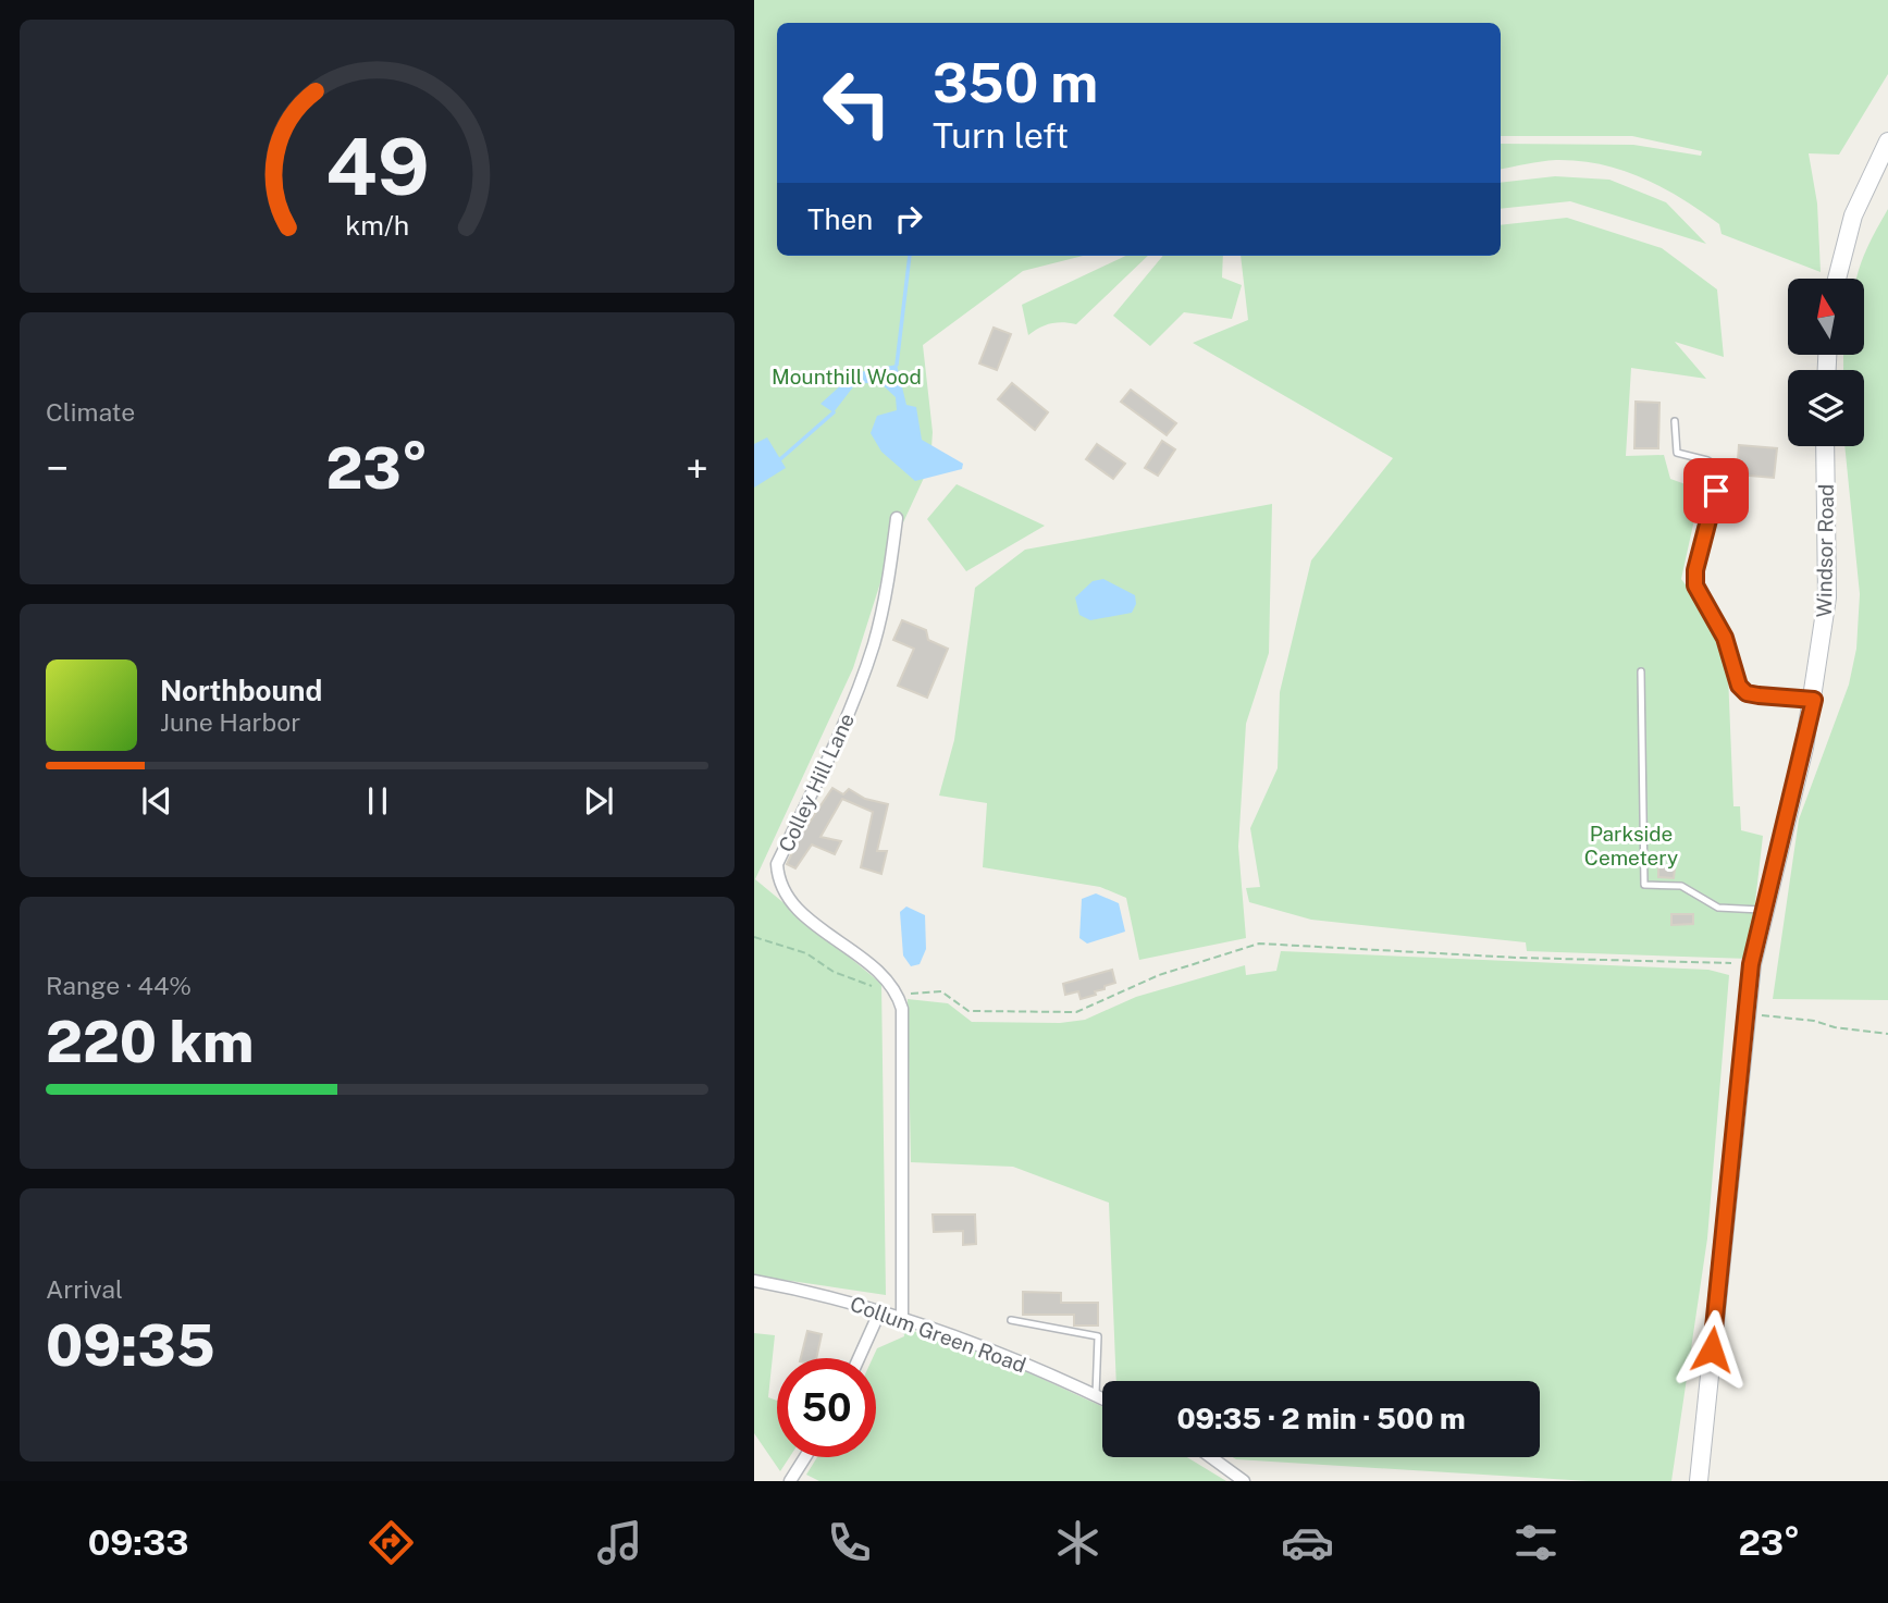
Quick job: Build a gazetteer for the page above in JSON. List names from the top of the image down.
{
  "streets": {
    "main road": ["Windsor Road"],
    "street": ["Colley Hill Lane", "Collum Green Road"]
  },
  "parks": ["Mounthill Wood", "Parkside Cemetery"],
  "north": "top",
  "page": {
    "turn": ["350 m", "Turn left"],
    "then": "Then",
    "tile": [
      "Climate",
      ["Range · 44%", "220 km"],
      ["Arrival", "09:35"]
    ],
    "heat": ["−", "23°", "+"],
    "song": ["Northbound", "June Harbor"],
    "limit": "50",
    "trip": "09:35 · 2 min · 500 m",
    "tabs": ["09:33", "23°"],
    "gauge": ["49", "km/h"]
  }
}
